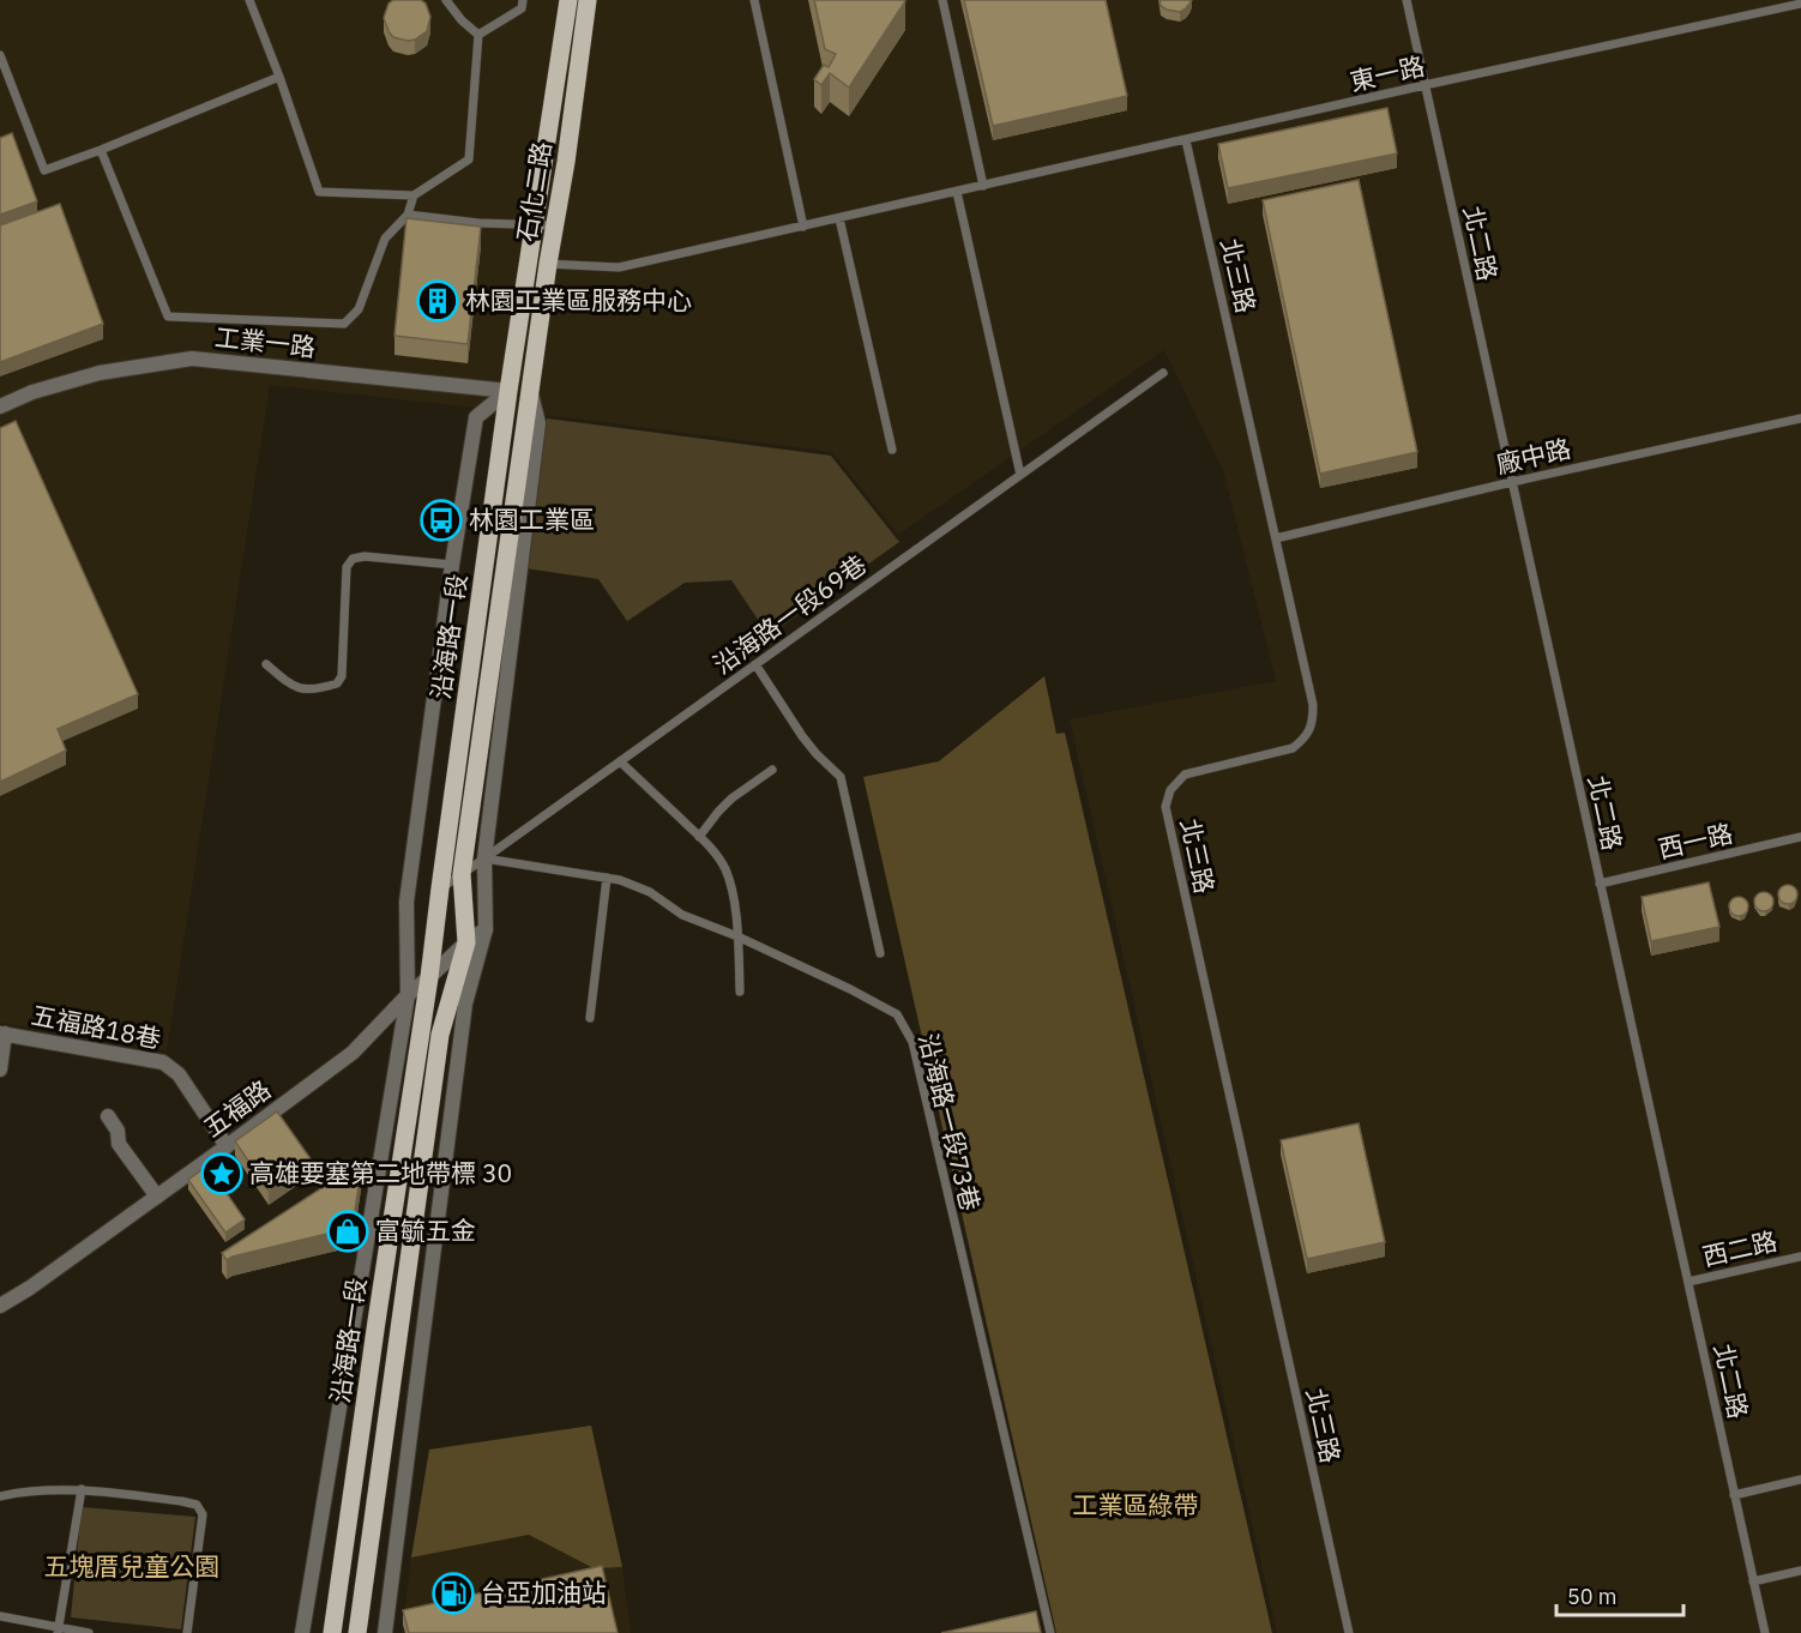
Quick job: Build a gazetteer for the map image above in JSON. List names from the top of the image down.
{
  "streets": {
    "main road": ["石化二路", "沿海路一段"],
    "street": ["工業一路", "五福路18巷", "五福路"],
    "lane": [
      "東一路",
      "北二路",
      "北三路",
      "廠中路",
      "沿海路一段69巷",
      "西一路",
      "沿海路一段73巷",
      "西二路"
    ]
  },
  "crossings": [
    ["東一路", "石化二路"],
    ["東一路", "北二路"],
    ["東一路", "北三路"],
    ["石化二路", "工業一路"],
    ["石化二路", "沿海路一段"],
    ["北二路", "廠中路"],
    ["北二路", "西一路"],
    ["北二路", "西二路"],
    ["北三路", "廠中路"],
    ["工業一路", "沿海路一段"],
    ["沿海路一段69巷", "沿海路一段"],
    ["沿海路一段69巷", "沿海路一段73巷"],
    ["沿海路一段", "五福路"],
    ["五福路18巷", "五福路"]
  ],
  "parks": ["工業區綠帶", "五塊厝兒童公園"],
  "places": {
    "building": ["林園工業區服務中心"],
    "bus stop": ["林園工業區"],
    "place": ["高雄要塞第二地帶標 30"],
    "shop": ["富毓五金"],
    "fuel station": ["台亞加油站"]
  },
  "scale_bar": "50 m"
}
